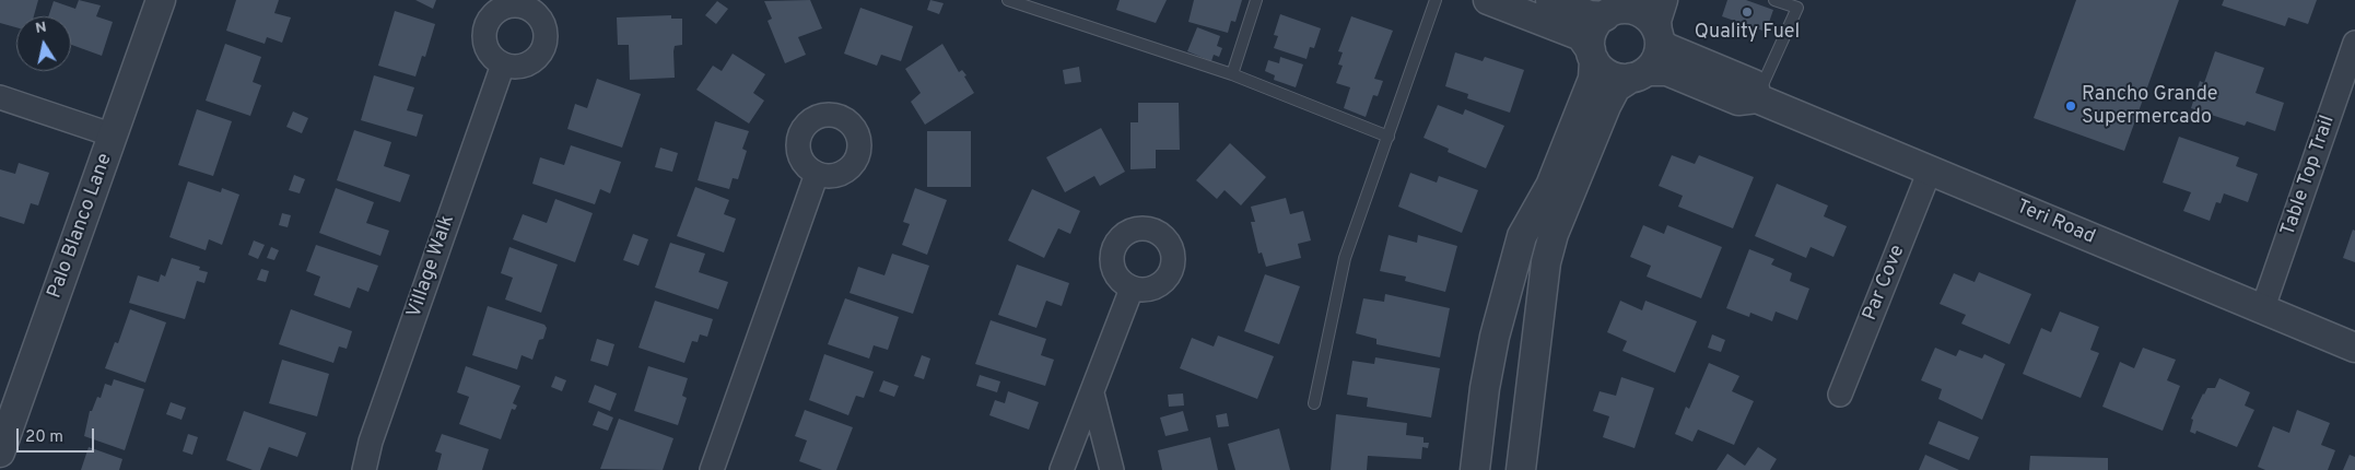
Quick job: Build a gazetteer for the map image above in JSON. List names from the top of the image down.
{
  "streets": {
    "street": [
      "Table Top Trail",
      "Teri Road",
      "Palo Blanco Lane",
      "Village Walk",
      "Par Cove"
    ]
  },
  "crossings": [
    ["Table Top Trail", "Teri Road"],
    ["Teri Road", "Par Cove"]
  ],
  "places": ["Quality Fuel", "Rancho Grande Supermercado"],
  "scale_bar": "20 m",
  "north": "top"
}
